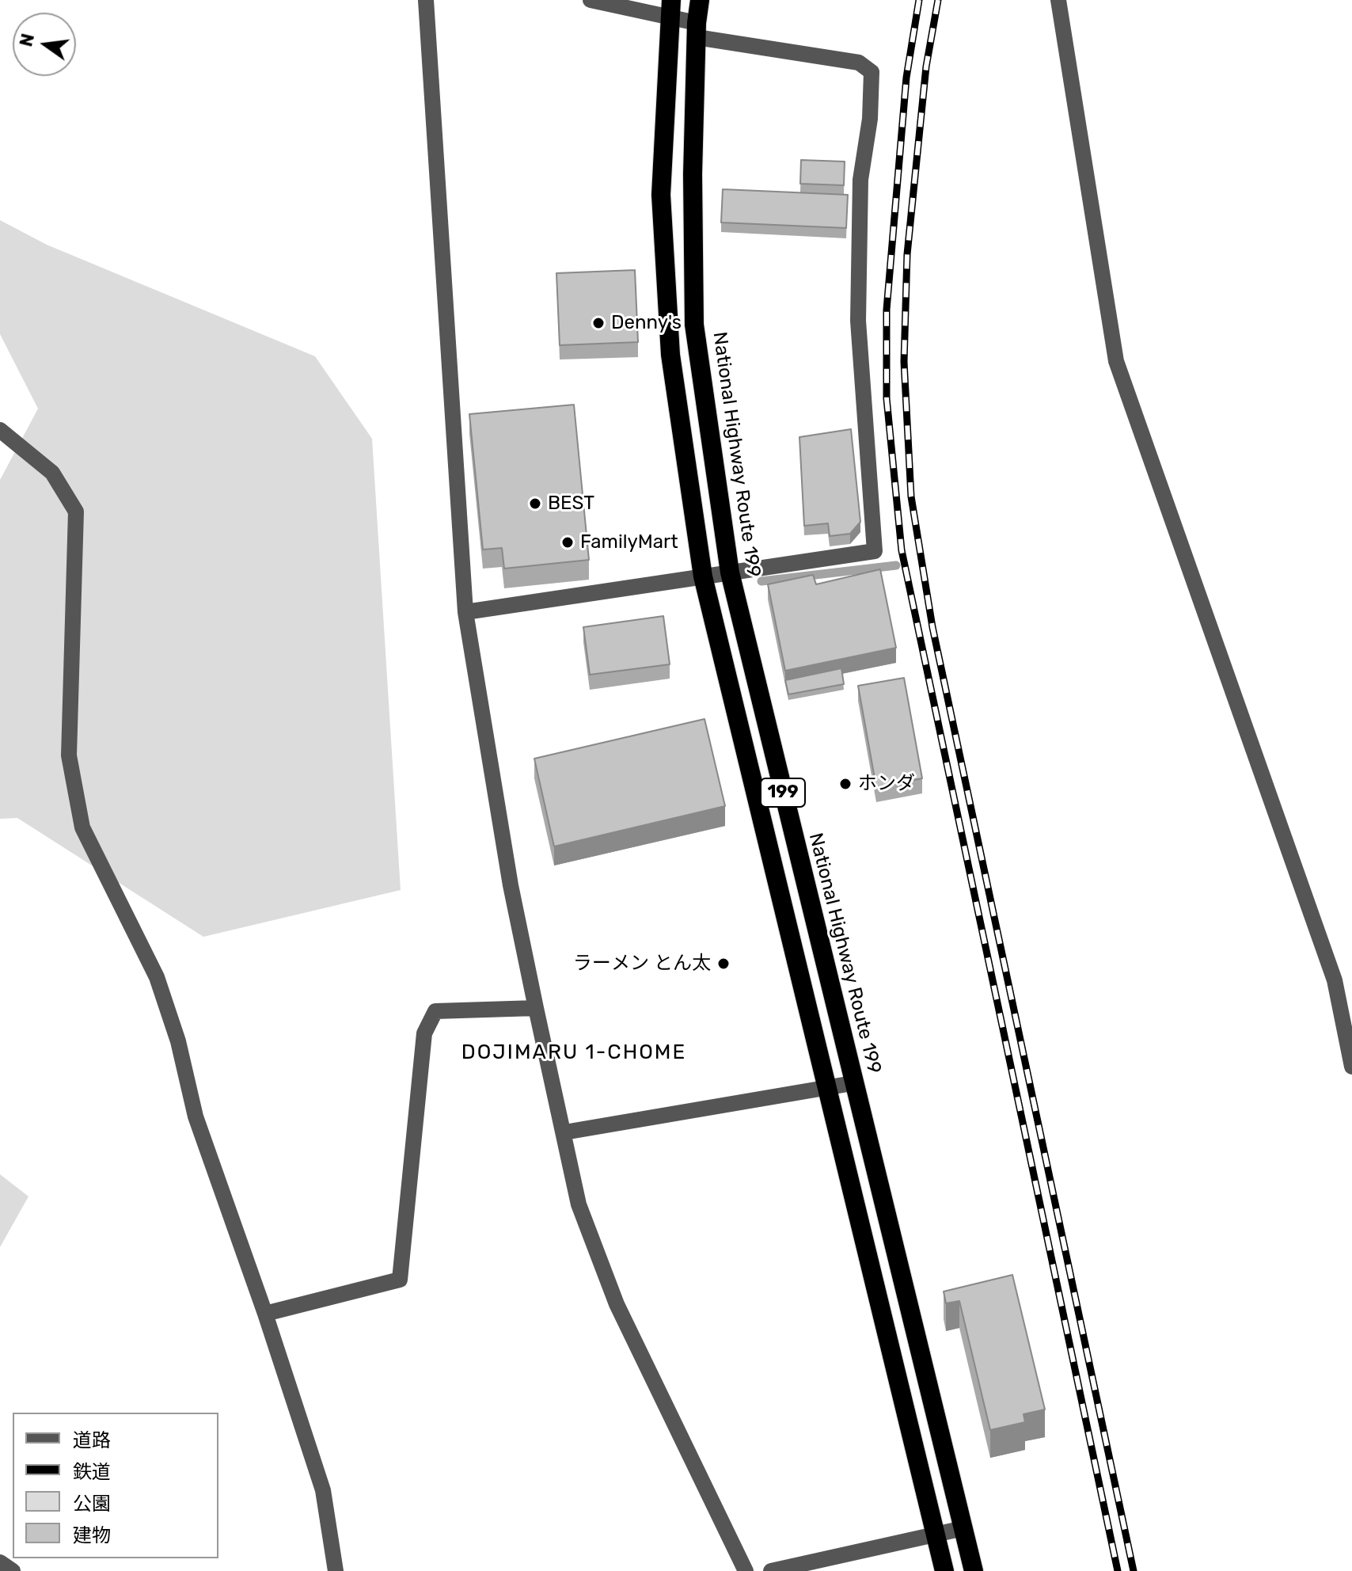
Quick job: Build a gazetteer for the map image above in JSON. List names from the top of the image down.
{
  "streets": {
    "highway": ["National Highway Route 199", "199"]
  },
  "districts": ["DOJIMARU 1-CHOME"],
  "places": [
    "Denny's",
    "BEST",
    "FamilyMart",
    "ホンダ",
    "ラーメン とん太"
  ],
  "legend": [
    "道路",
    "鉄道",
    "公園",
    "建物"
  ],
  "north": "left"
}
